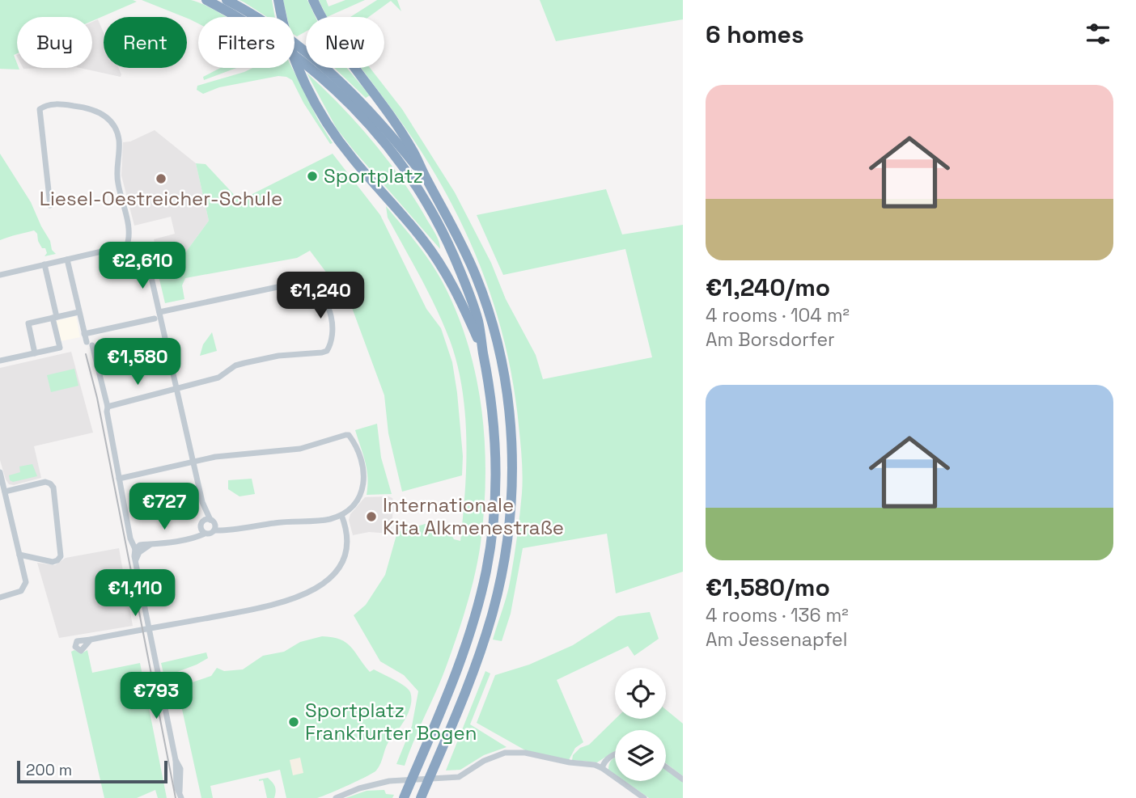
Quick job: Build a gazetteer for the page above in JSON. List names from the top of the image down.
{
  "places": [
    "Sportplatz",
    "Liesel-Oestreicher-Schule",
    "Internationale Kita Alkmenestraße",
    "Sportplatz Frankfurter Bogen"
  ],
  "scale_bar": "200 m",
  "page": {
    "heading": "6 homes",
    "chip": [
      "Buy",
      "Rent",
      "Filters",
      "New"
    ],
    "list": [
      {
        "name": "€1,240/mo",
        "note": "4 rooms · 104 m² · Am Borsdorfer"
      },
      {
        "name": "€1,580/mo",
        "note": "4 rooms · 136 m² · Am Jessenapfel"
      }
    ],
    "price": [
      "€2,610",
      "€1,240",
      "€1,580",
      "€727",
      "€1,110",
      "€793"
    ],
    "scale": "200 m"
  }
}
